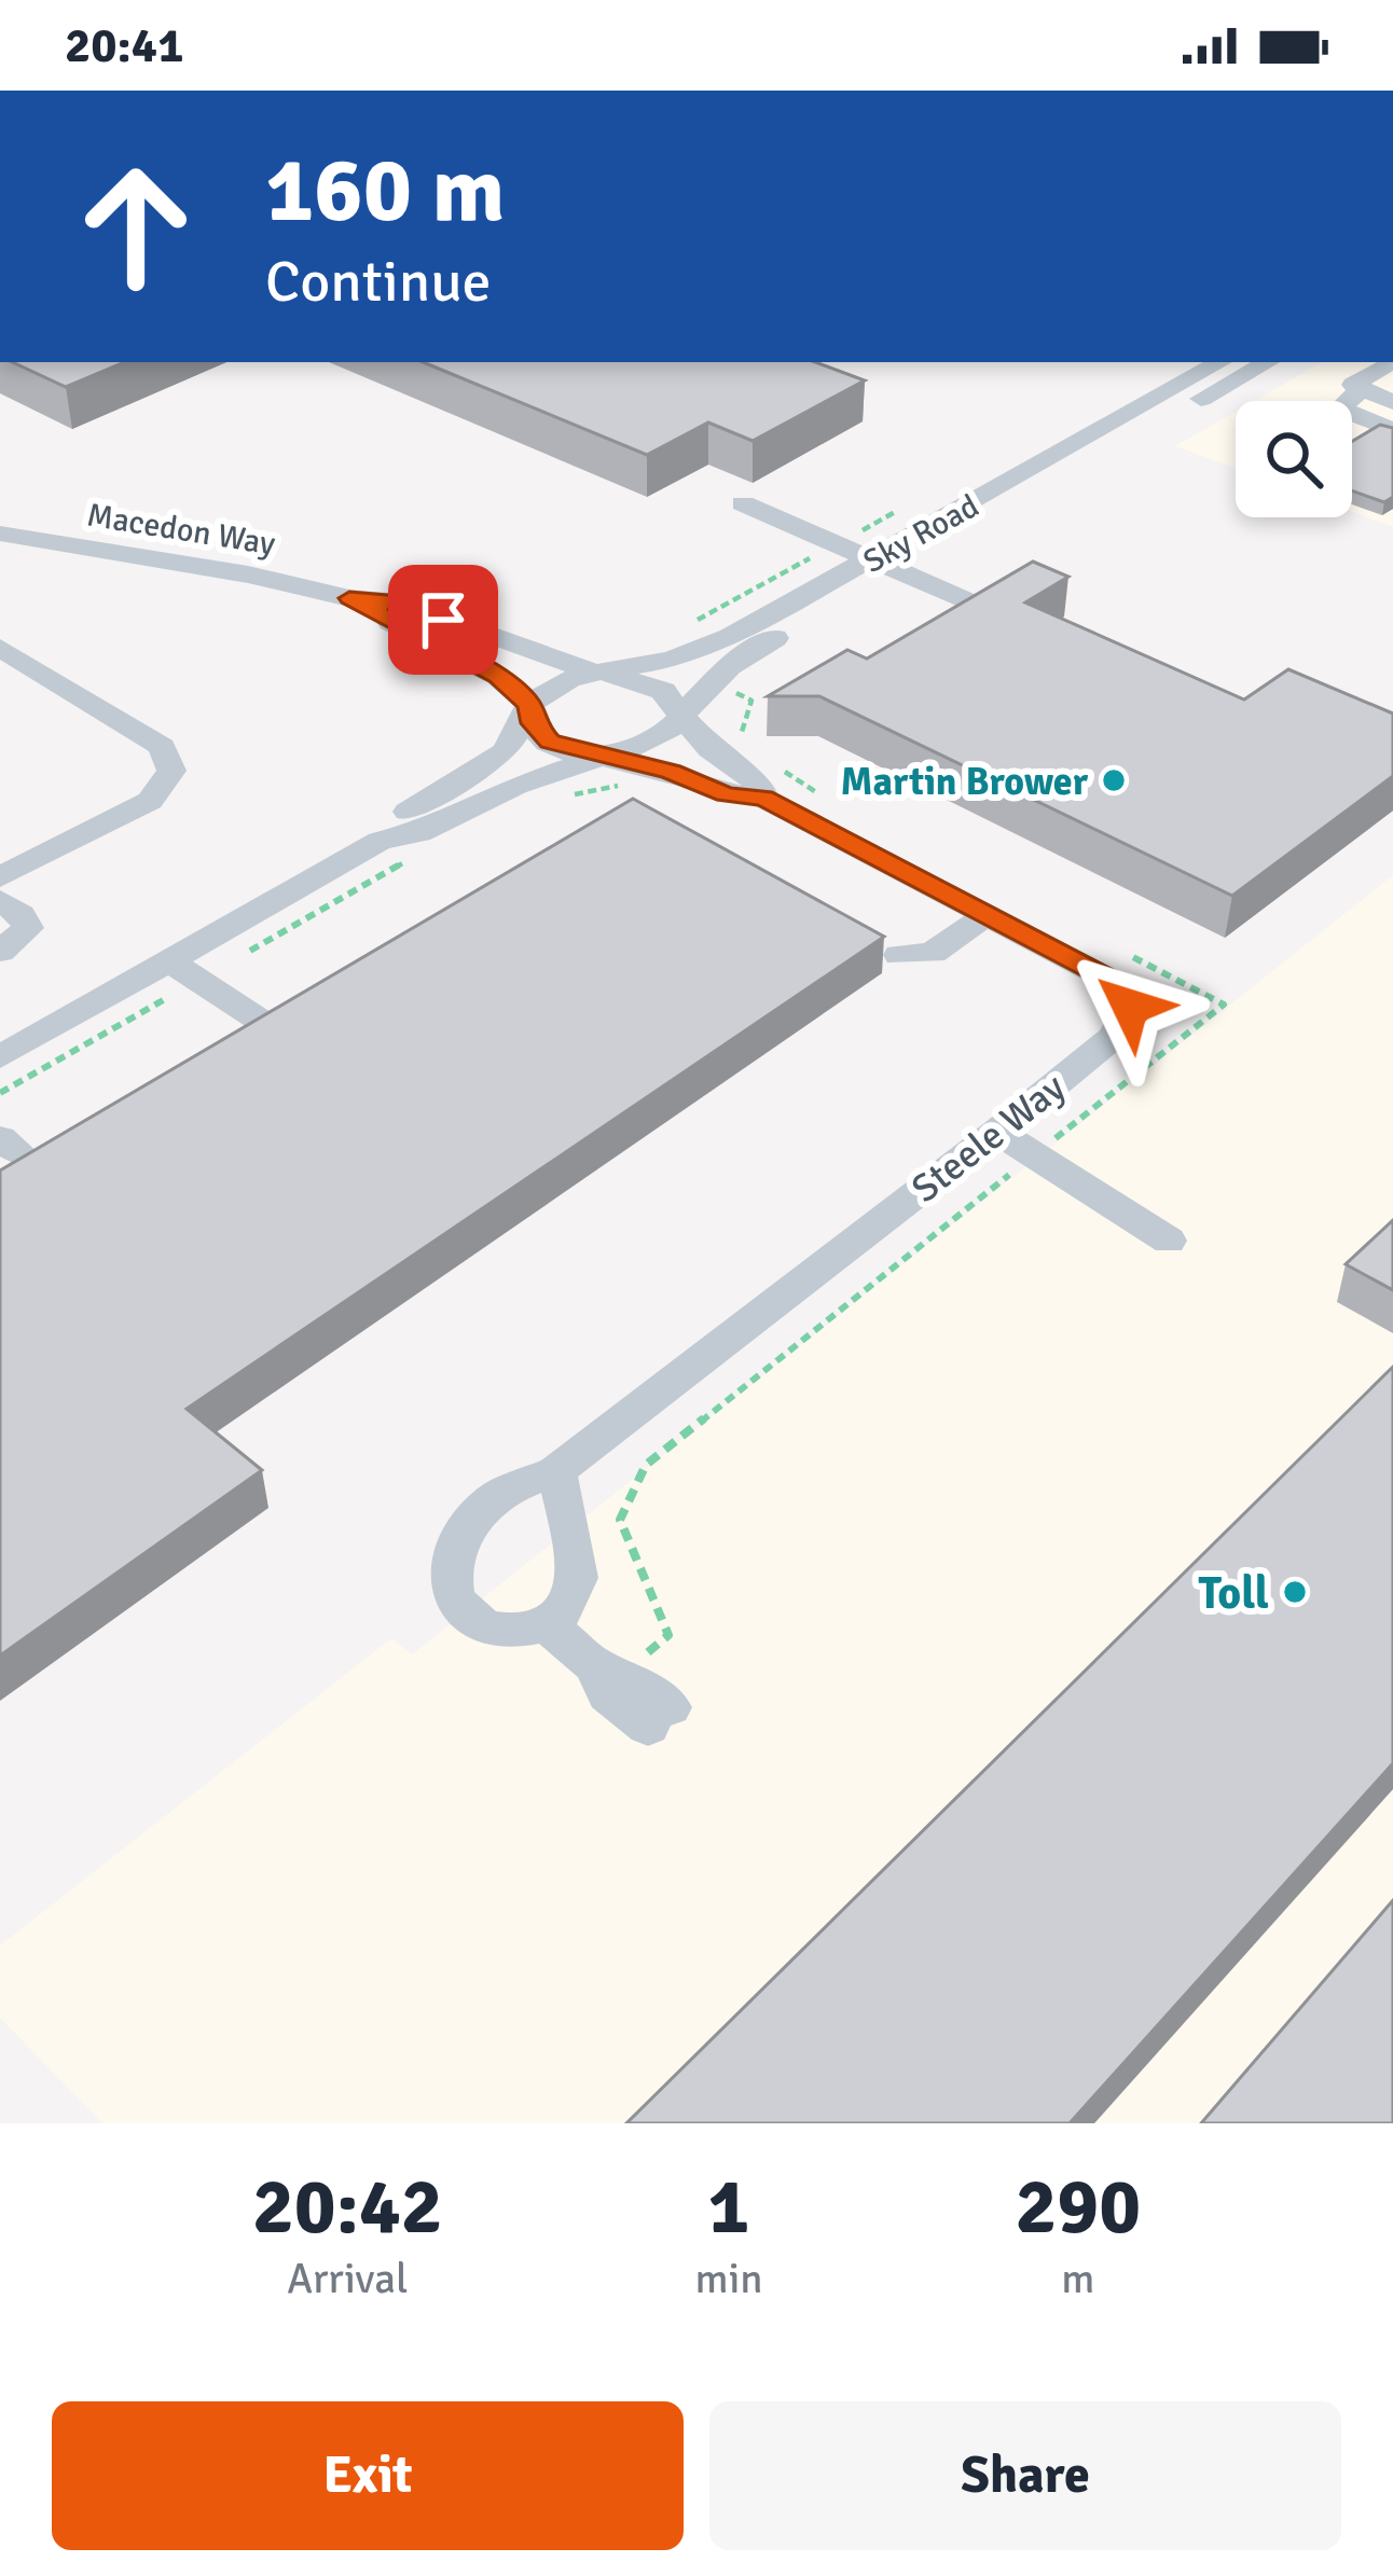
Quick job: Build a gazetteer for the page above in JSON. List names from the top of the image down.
{
  "streets": {
    "street": ["Macedon Way", "Sky Road", "Steele Way"]
  },
  "crossings": [
    ["Macedon Way", "Sky Road"],
    ["Macedon Way", "Steele Way"],
    ["Sky Road", "Steele Way"]
  ],
  "places": ["Martin Brower", "Toll"],
  "page": {
    "status": "20:41",
    "turn": ["160 m", "Continue"],
    "eta": [
      "20:42",
      "Arrival",
      "1",
      "min",
      "290",
      "m"
    ],
    "buttons": ["Exit", "Share"]
  }
}
